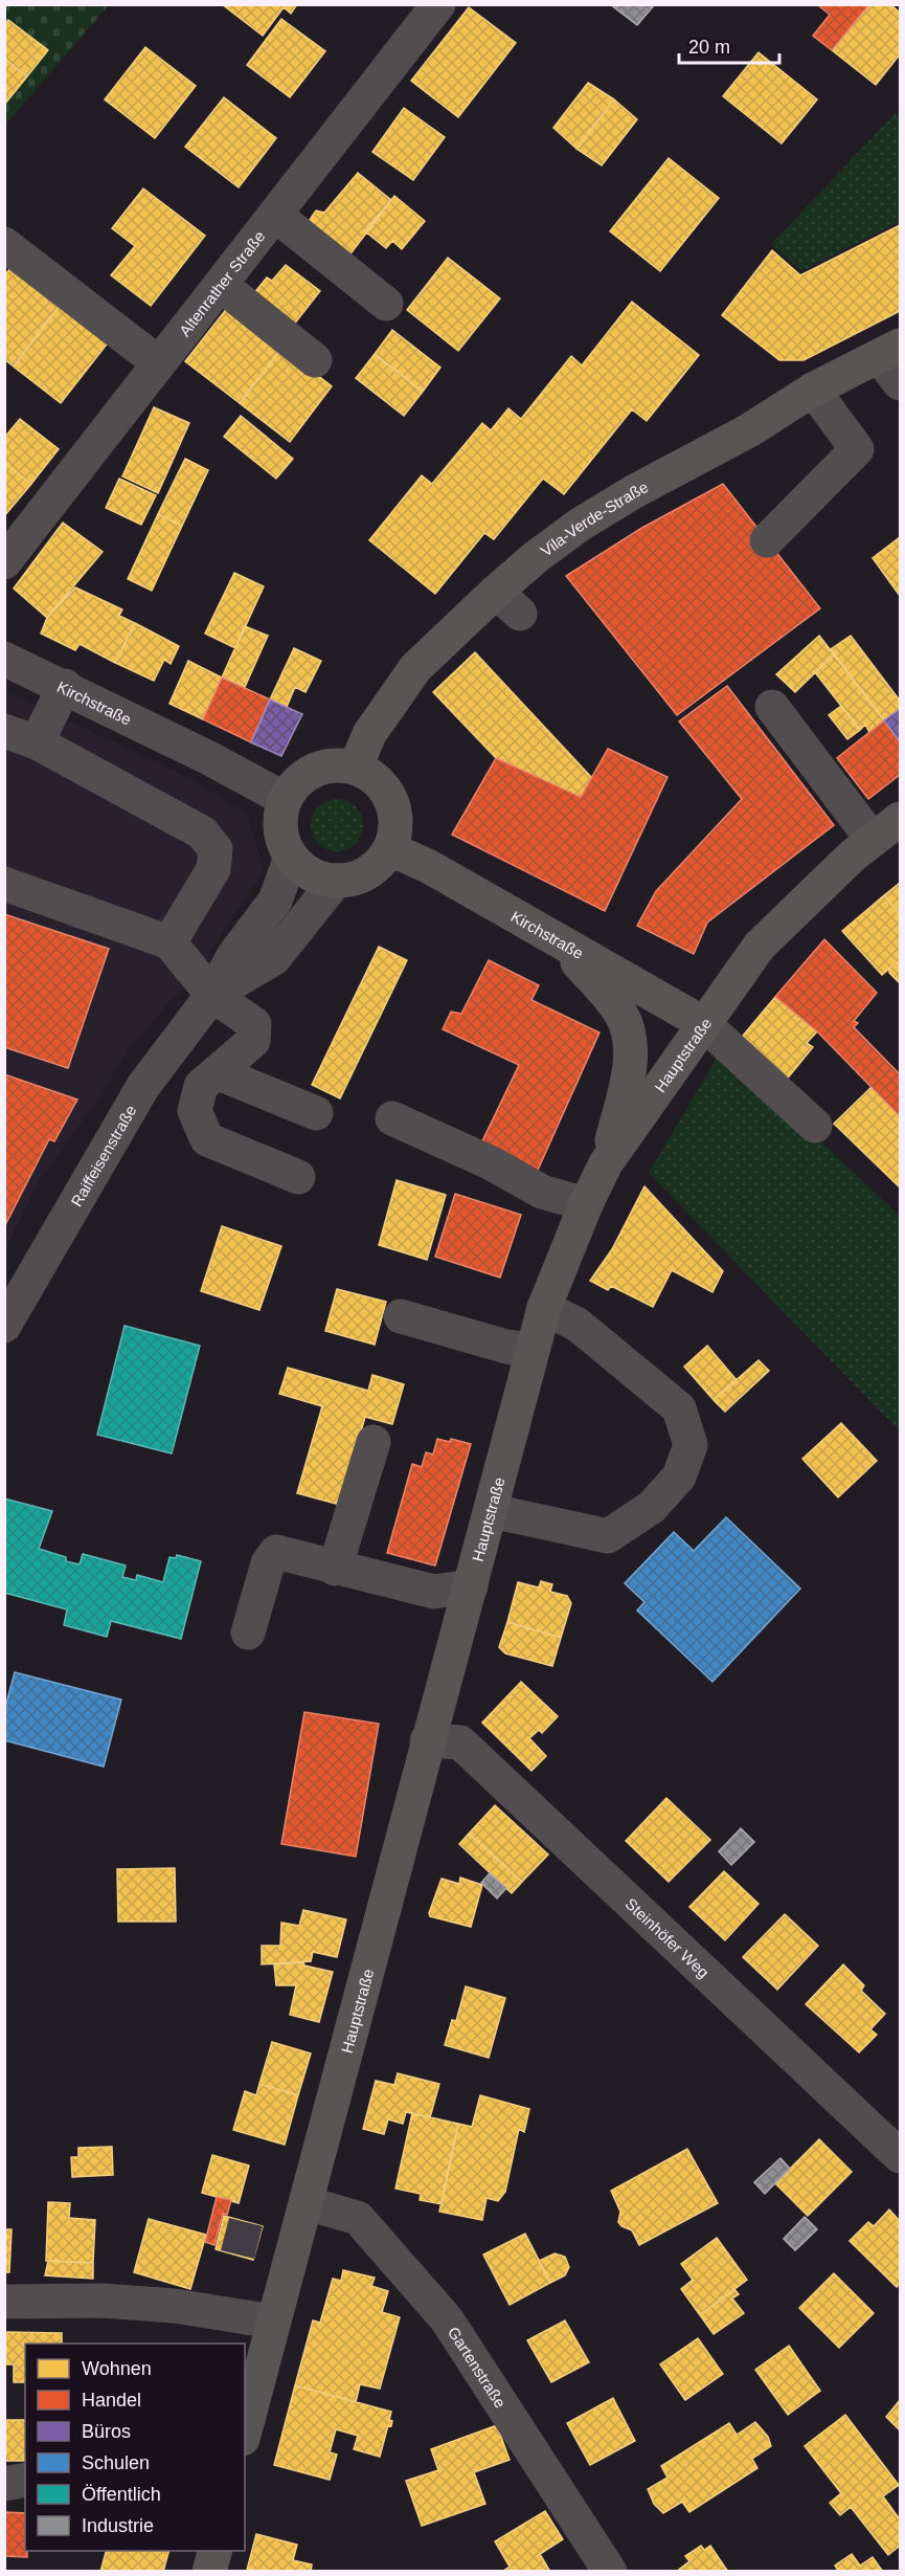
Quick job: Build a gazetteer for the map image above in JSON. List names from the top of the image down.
{
  "streets": {
    "main road": ["Vila-Verde-Straße", "Kirchstraße", "Hauptstraße"],
    "street": [
      "Altenrather Straße",
      "Raiffeisenstraße",
      "Steinhöfer Weg",
      "Gartenstraße"
    ]
  },
  "crossings": [
    ["Vila-Verde-Straße", "Kirchstraße"],
    ["Vila-Verde-Straße", "Raiffeisenstraße"],
    ["Kirchstraße", "Hauptstraße"],
    ["Kirchstraße", "Raiffeisenstraße"],
    ["Hauptstraße", "Steinhöfer Weg"],
    ["Hauptstraße", "Gartenstraße"]
  ],
  "legend": [
    "Wohnen",
    "Handel",
    "Büros",
    "Schulen",
    "Öffentlich",
    "Industrie"
  ],
  "scale_bar": "20 m"
}
